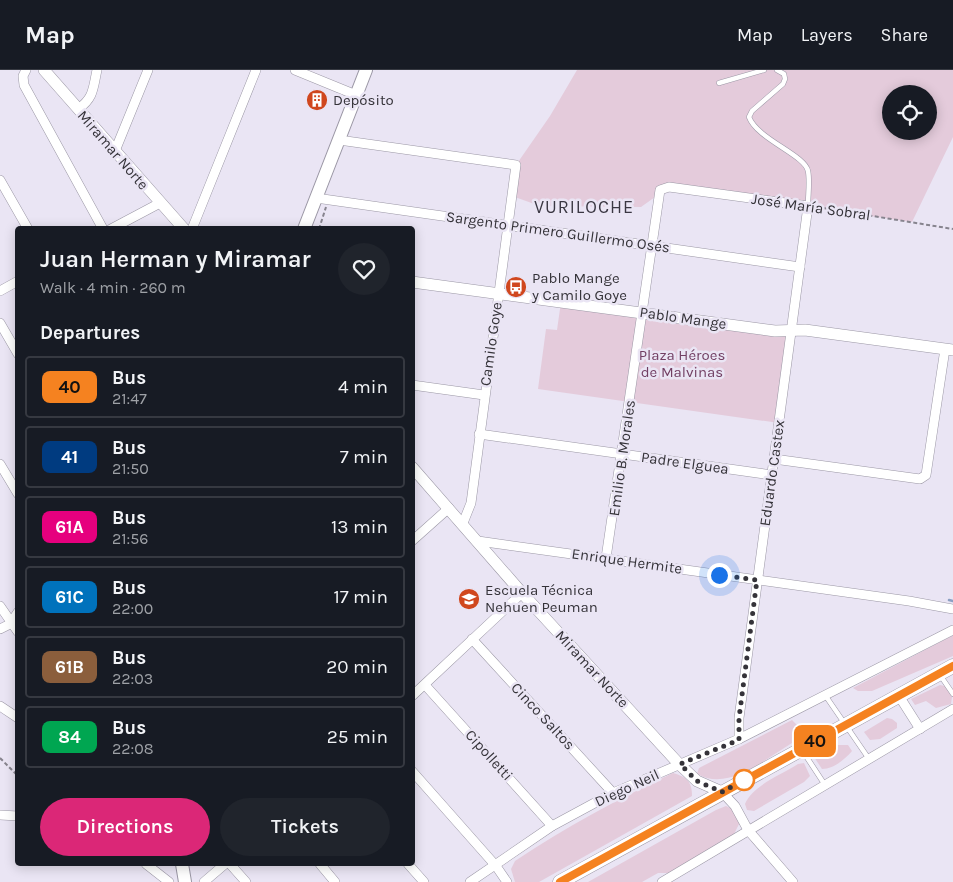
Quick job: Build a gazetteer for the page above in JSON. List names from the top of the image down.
{
  "streets": {
    "street": [
      "Miramar Norte",
      "José María Sobral",
      "Sargento Primero Guillermo Osés",
      "Pablo Mange",
      "Camilo Goye",
      "Emilio B. Morales",
      "Padre Elguea",
      "Eduardo Castex",
      "Enrique Hermite",
      "Cinco Saltos",
      "Cipolletti",
      "Diego Neil"
    ]
  },
  "crossings": [
    ["Miramar Norte", "Camilo Goye"],
    ["Miramar Norte", "Enrique Hermite"],
    ["Miramar Norte", "Diego Neil"],
    ["José María Sobral", "Emilio B. Morales"],
    ["José María Sobral", "Eduardo Castex"],
    ["Sargento Primero Guillermo Osés", "Camilo Goye"],
    ["Sargento Primero Guillermo Osés", "Emilio B. Morales"],
    ["Sargento Primero Guillermo Osés", "Eduardo Castex"],
    ["Pablo Mange", "Camilo Goye"],
    ["Pablo Mange", "Emilio B. Morales"],
    ["Pablo Mange", "Eduardo Castex"],
    ["Camilo Goye", "Padre Elguea"],
    ["Emilio B. Morales", "Padre Elguea"],
    ["Emilio B. Morales", "Enrique Hermite"],
    ["Padre Elguea", "Eduardo Castex"],
    ["Eduardo Castex", "Enrique Hermite"],
    ["Eduardo Castex", "Diego Neil"],
    ["Cinco Saltos", "Diego Neil"],
    ["Cipolletti", "Diego Neil"]
  ],
  "districts": ["VURILOCHE"],
  "parks": ["Plaza Héroes de Malvinas"],
  "places": {
    "building": ["Depósito"],
    "bus stop": ["Pablo Mange y Camilo Goye"],
    "school or university": ["Escuela Técnica Nehuen Peuman"]
  },
  "lines": ["bus line 40"],
  "page": {
    "header": "Map",
    "nav": ["Map", "Layers", "Share"],
    "on_map": "40",
    "heading": [
      ["Juan Herman y Miramar", "Walk · 4 min · 260 m"],
      "Departures"
    ],
    "list": [
      {
        "mark": "40",
        "name": "Bus",
        "note": "21:47",
        "value": "4 min"
      },
      {
        "mark": "41",
        "name": "Bus",
        "note": "21:50",
        "value": "7 min"
      },
      {
        "mark": "61A",
        "name": "Bus",
        "note": "21:56",
        "value": "13 min"
      },
      {
        "mark": "61C",
        "name": "Bus",
        "note": "22:00",
        "value": "17 min"
      },
      {
        "mark": "61B",
        "name": "Bus",
        "note": "22:03",
        "value": "20 min"
      },
      {
        "mark": "84",
        "name": "Bus",
        "note": "22:08",
        "value": "25 min"
      }
    ],
    "buttons": ["Directions", "Tickets"]
  }
}
